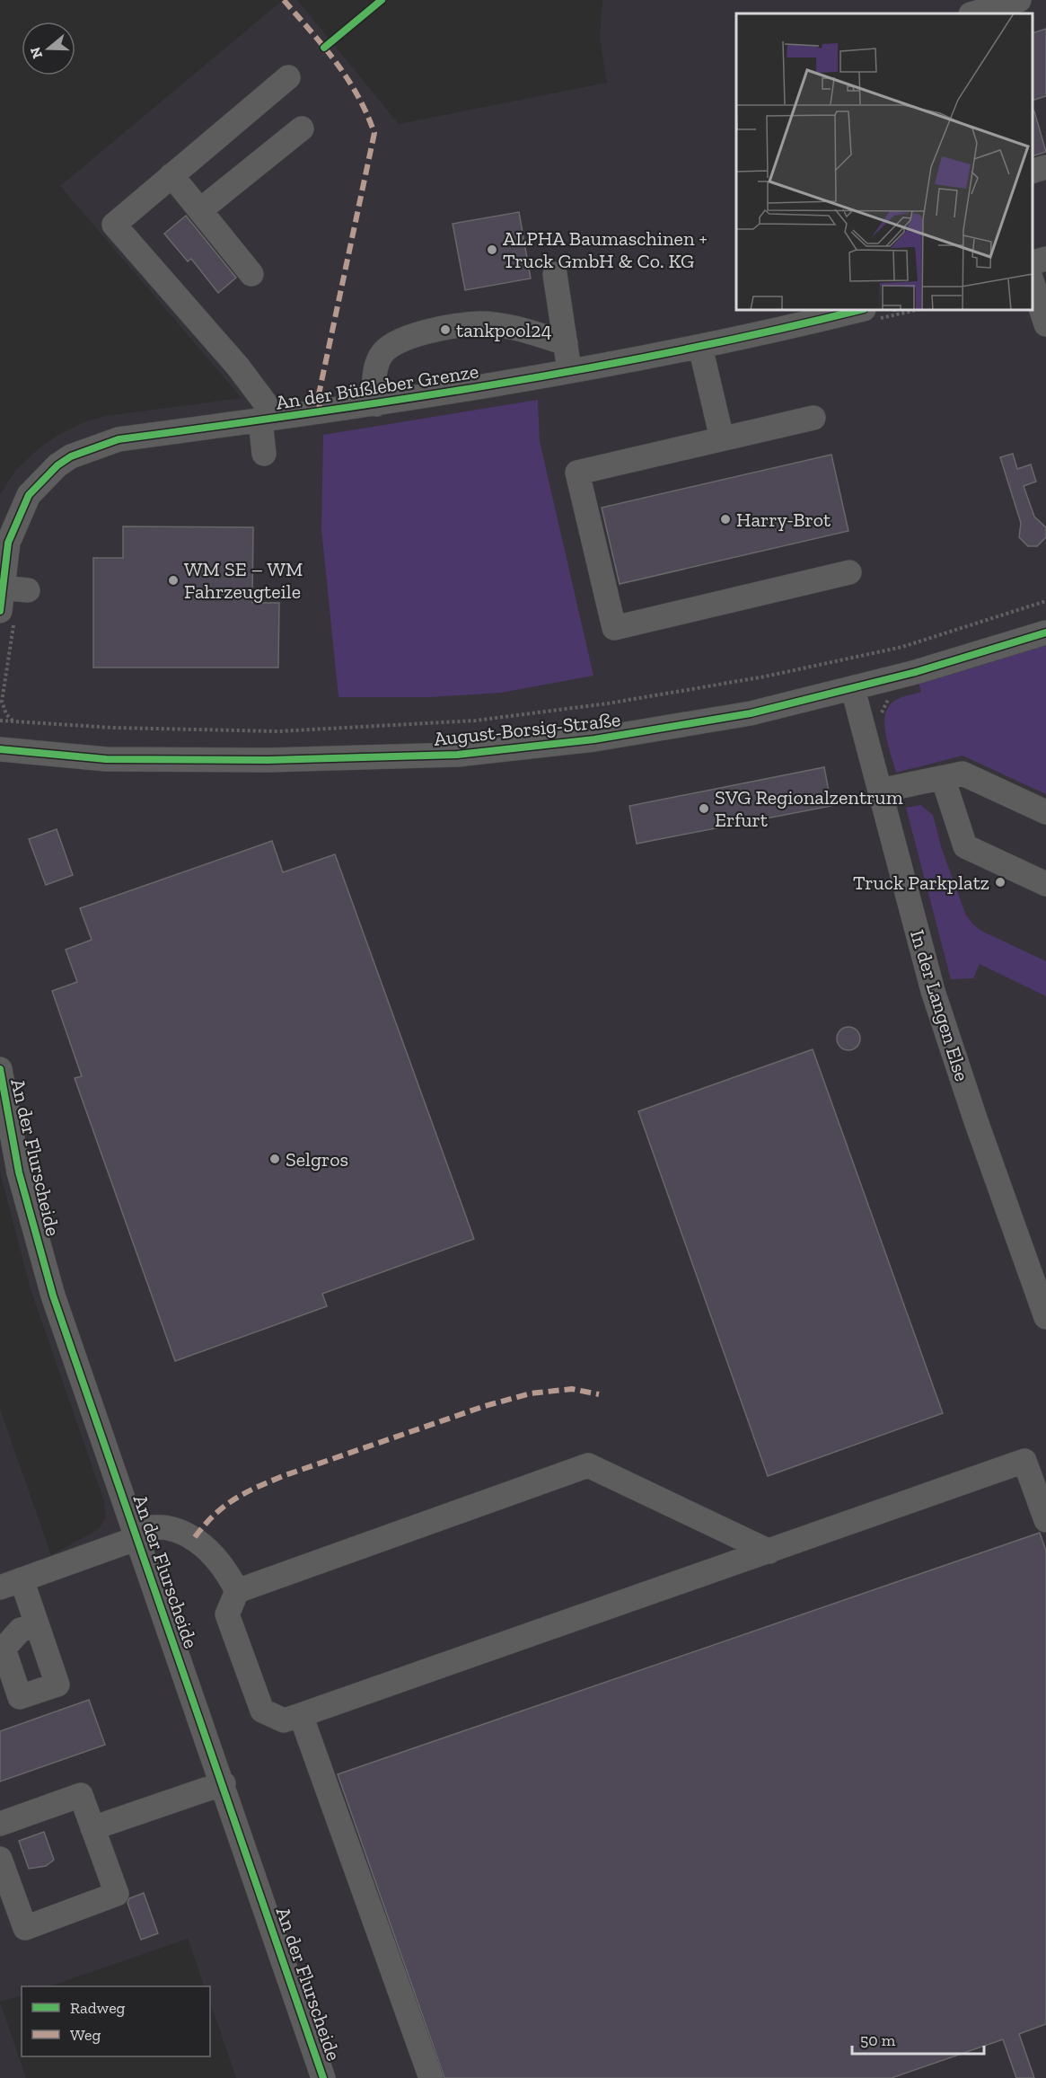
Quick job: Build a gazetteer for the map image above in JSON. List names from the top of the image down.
{
  "streets": {
    "street": [
      "An der Büßleber Grenze",
      "August-Borsig-Straße",
      "In der Langen Else",
      "An der Flurscheide"
    ]
  },
  "crossings": [
    ["August-Borsig-Straße", "In der Langen Else"]
  ],
  "places": [
    "ALPHA Baumaschinen + Truck GmbH & Co. KG",
    "tankpool24",
    "Harry-Brot",
    "WM SE – WM Fahrzeugteile",
    "SVG Regionalzentrum Erfurt",
    "Truck Parkplatz",
    "Selgros"
  ],
  "legend": ["Radweg", "Weg"],
  "scale_bar": "50 m",
  "north": "left"
}
